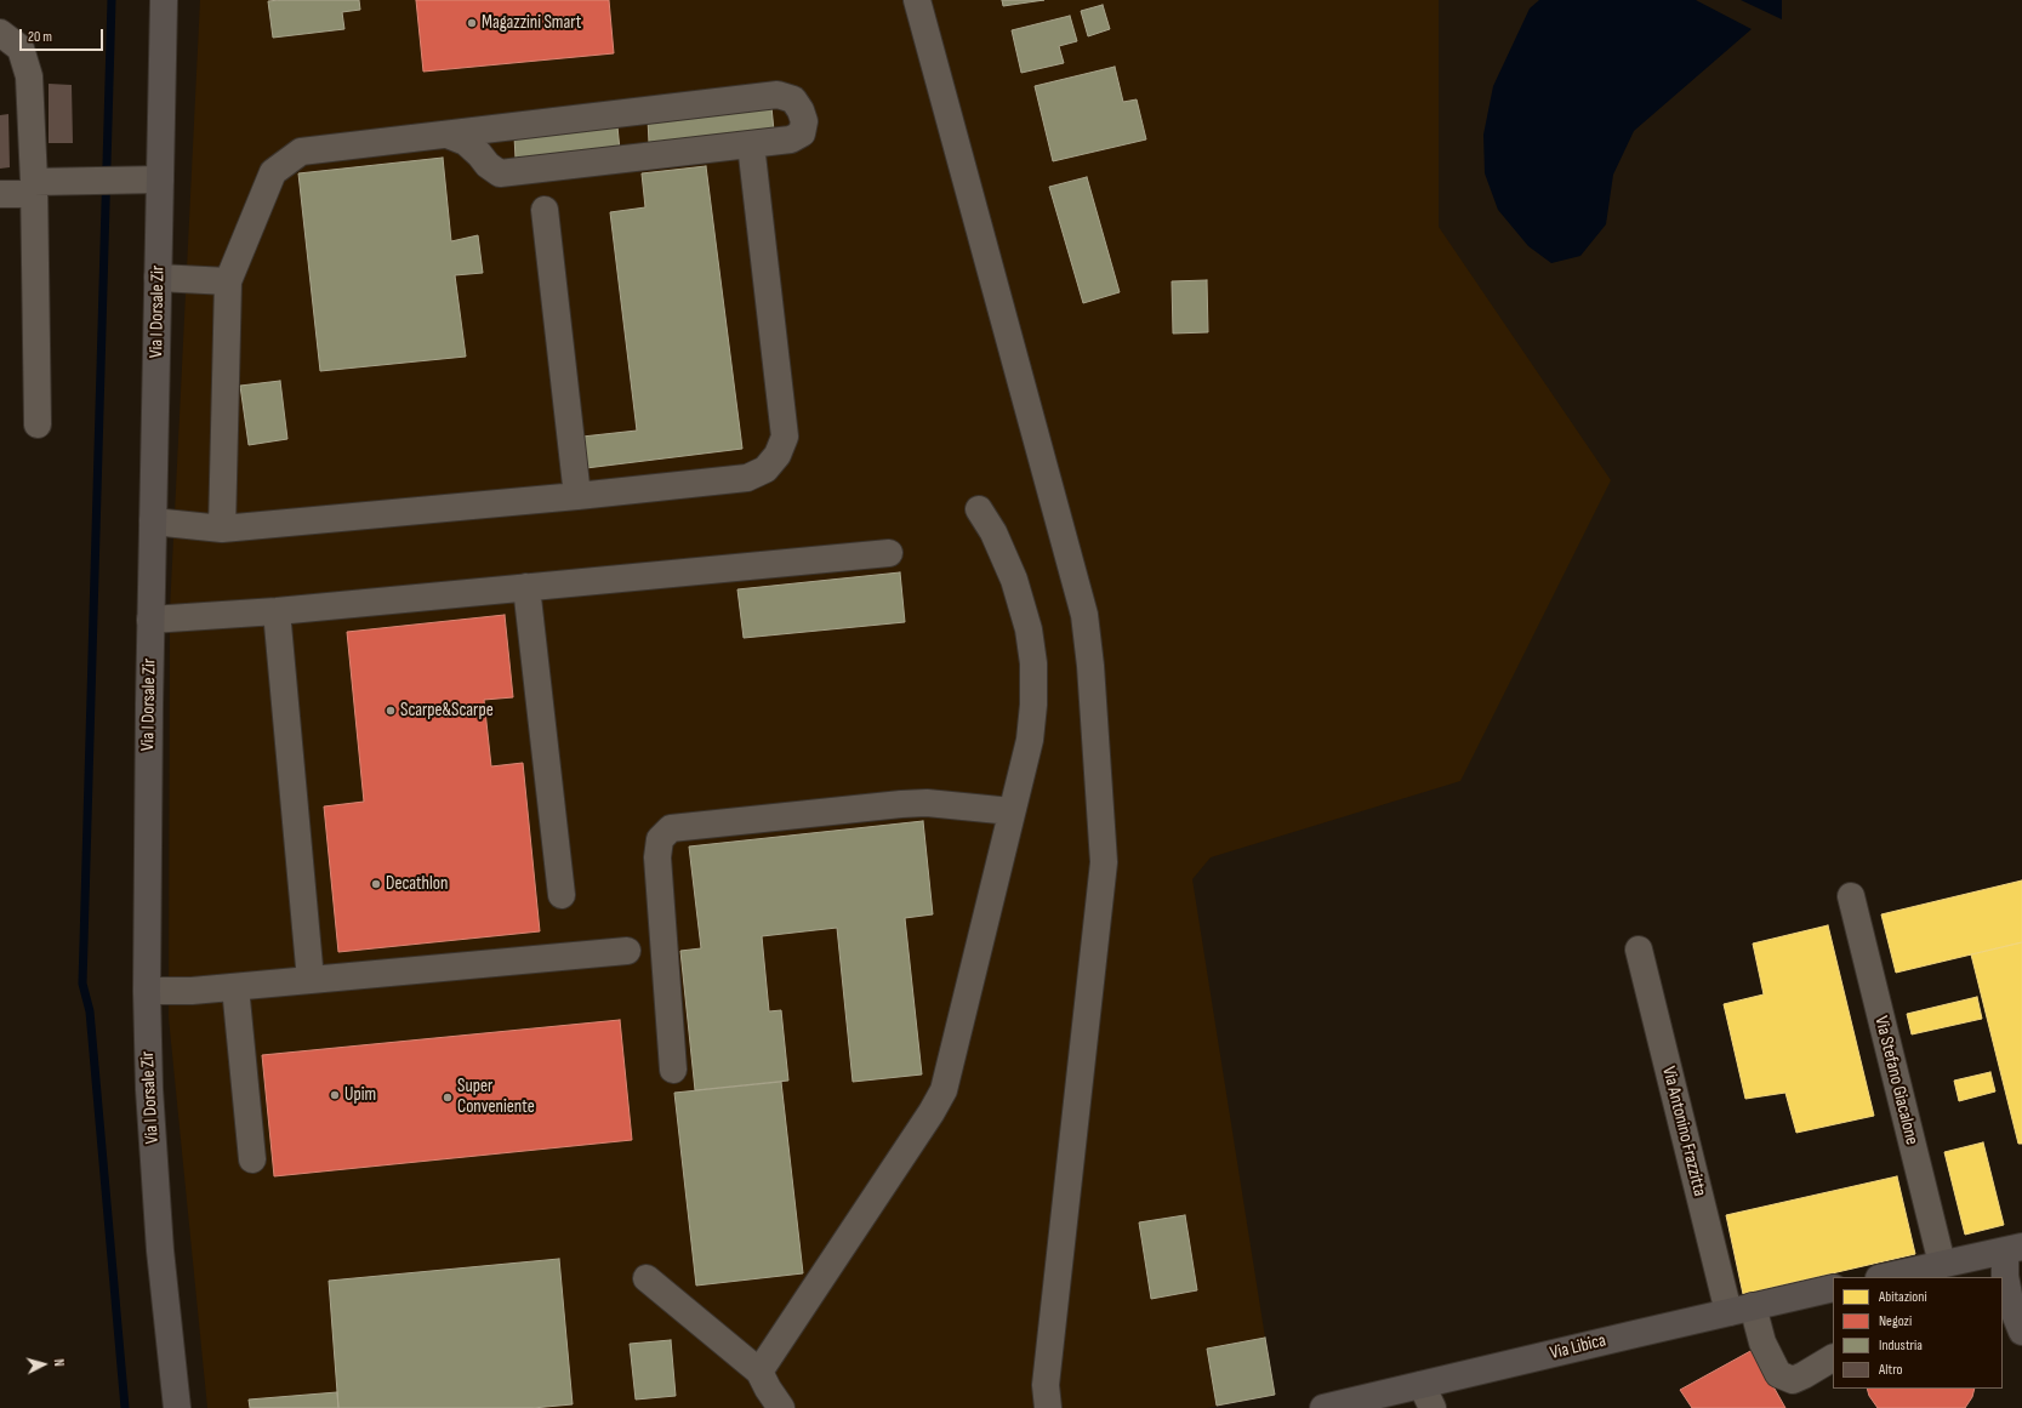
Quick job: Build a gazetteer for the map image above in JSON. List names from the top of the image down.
{
  "streets": {
    "main road": ["Via I Dorsale Zir", "Via Libica"],
    "street": ["Via Stefano Giacalone", "Via Antonino Frazzitta"]
  },
  "crossings": [
    ["Via Antonino Frazzitta", "Via Libica"]
  ],
  "places": [
    "Magazzini Smart",
    "Scarpe&Scarpe",
    "Decathlon",
    "Upim",
    "Super Conveniente"
  ],
  "legend": [
    "Abitazioni",
    "Negozi",
    "Industria",
    "Altro"
  ],
  "scale_bar": "20 m",
  "north": "right"
}
